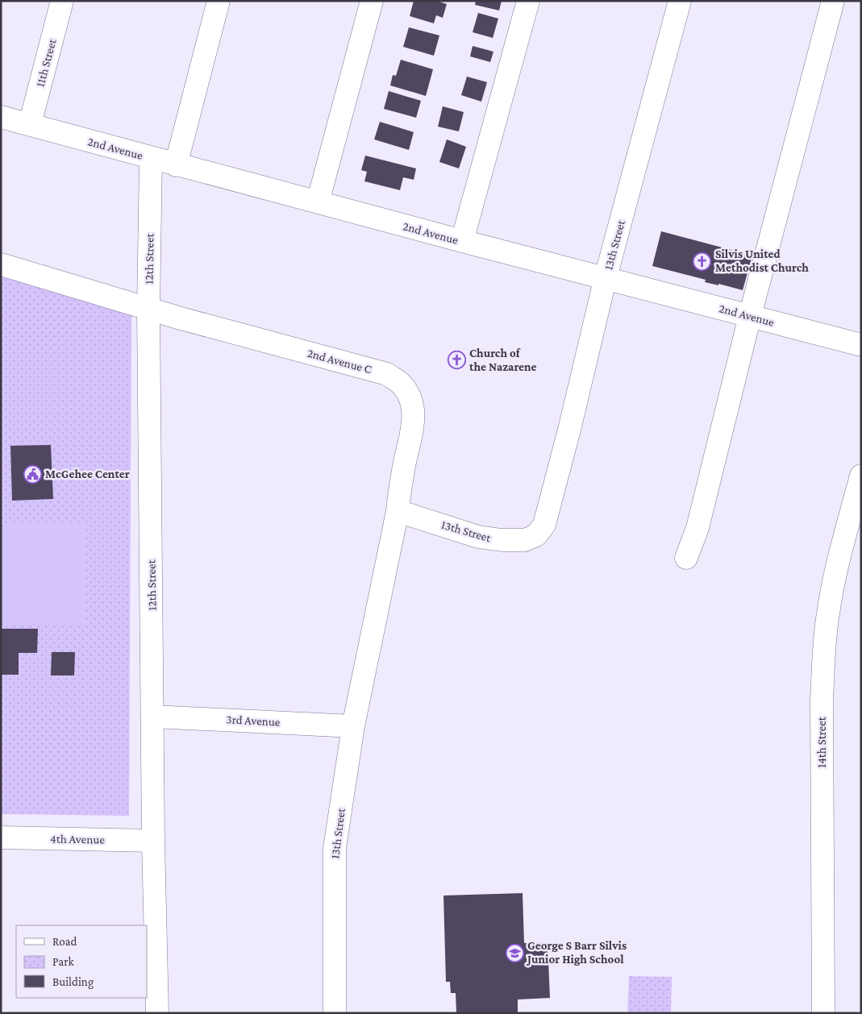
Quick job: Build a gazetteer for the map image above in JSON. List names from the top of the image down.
{
  "streets": {
    "street": [
      "11th Street",
      "2nd Avenue",
      "13th Street",
      "12th Street",
      "2nd Avenue C",
      "3rd Avenue",
      "14th Street",
      "4th Avenue"
    ]
  },
  "crossings": [
    ["11th Street", "2nd Avenue"],
    ["2nd Avenue", "13th Street"],
    ["2nd Avenue", "12th Street"],
    ["13th Street", "2nd Avenue C"],
    ["13th Street", "3rd Avenue"],
    ["12th Street", "2nd Avenue C"],
    ["12th Street", "3rd Avenue"],
    ["12th Street", "4th Avenue"]
  ],
  "places": {
    "church": ["Silvis United Methodist Church", "Church of the Nazarene"],
    "public building": ["McGehee Center"],
    "school or university": ["George S Barr Silvis Junior High School"]
  },
  "legend": ["Road", "Park", "Building"]
}
